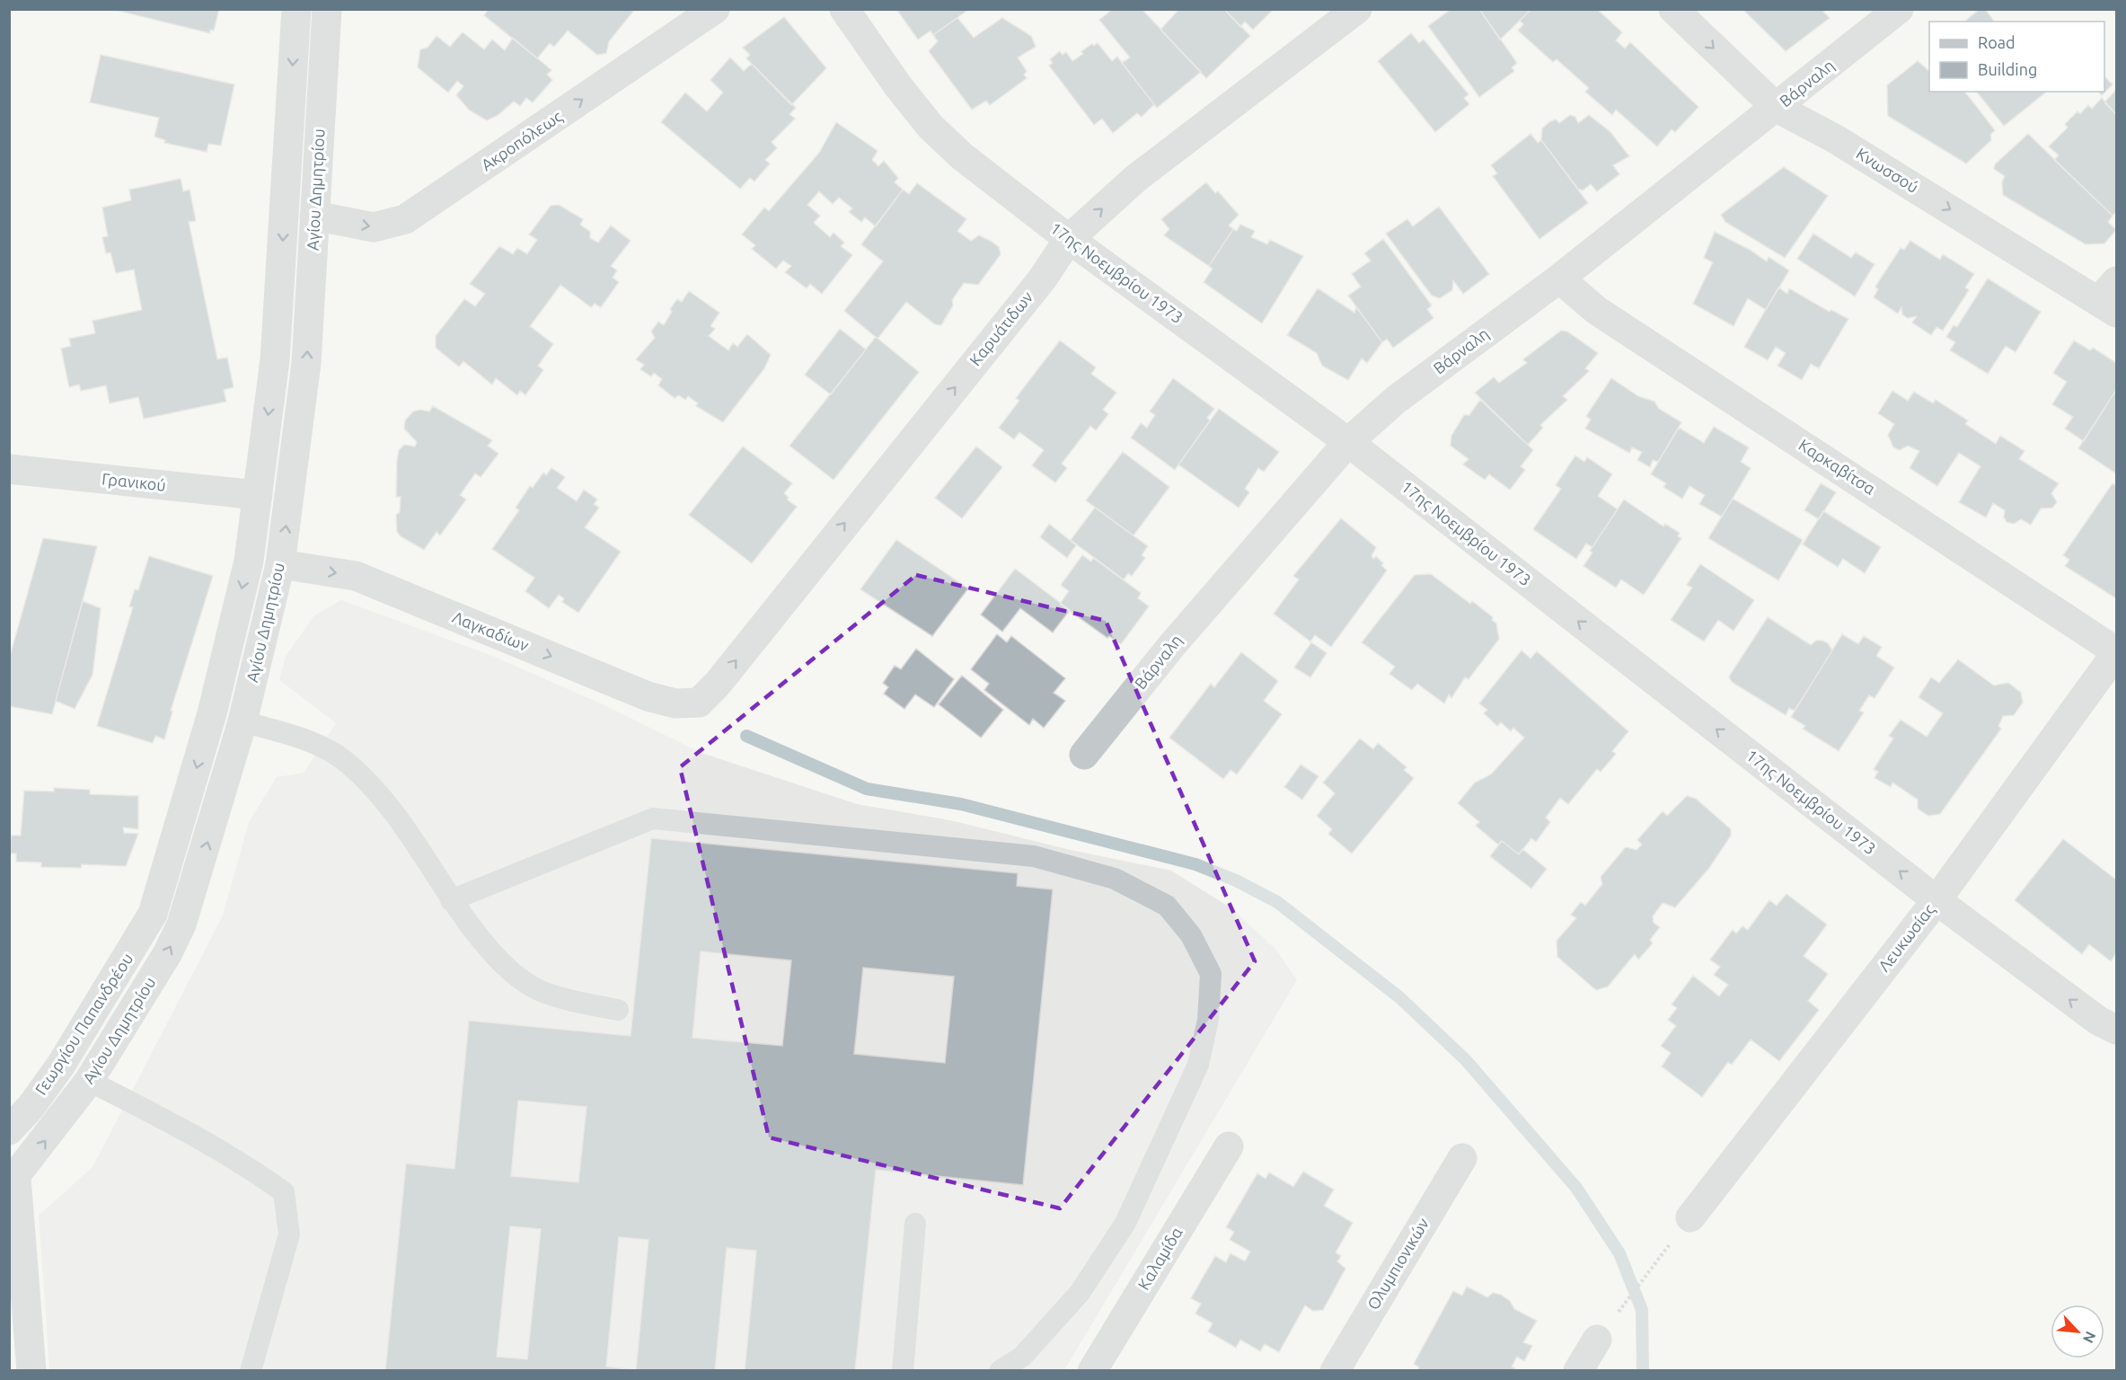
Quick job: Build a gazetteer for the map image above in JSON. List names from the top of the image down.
{
  "streets": {
    "street": [
      "Βάρναλη",
      "Ακροπόλεως",
      "Κνωσσού",
      "Αγίου Δημητρίου",
      "17ης Νοεμβρίου 1973",
      "Καρυάτιδων",
      "Καρκαβίτσα",
      "Γρανικού",
      "Λαγκαδίων",
      "Λευκωσίας",
      "Γεωργίου Παπανδρέου",
      "Καλαμίδα",
      "Ολυμπιονικών"
    ]
  },
  "crossings": [
    ["Βάρναλη", "Κνωσσού"],
    ["Βάρναλη", "17ης Νοεμβρίου 1973"],
    ["Βάρναλη", "Καρκαβίτσα"],
    ["Ακροπόλεως", "Αγίου Δημητρίου"],
    ["Αγίου Δημητρίου", "Γρανικού"],
    ["Αγίου Δημητρίου", "Λαγκαδίων"],
    ["Αγίου Δημητρίου", "Γεωργίου Παπανδρέου"],
    ["17ης Νοεμβρίου 1973", "Καρυάτιδων"],
    ["17ης Νοεμβρίου 1973", "Λευκωσίας"],
    ["Καρυάτιδων", "Λαγκαδίων"],
    ["Καρκαβίτσα", "Λευκωσίας"]
  ],
  "one_way": [
    "Ακροπόλεως",
    "Κνωσσού",
    "17ης Νοεμβρίου 1973",
    "Καρυάτιδων",
    "Λαγκαδίων"
  ],
  "legend": ["Road", "Building"],
  "north": "bottom right"
}
